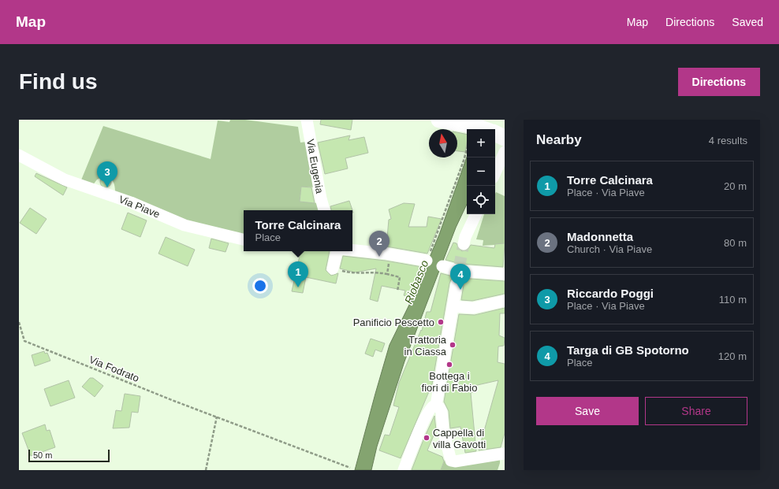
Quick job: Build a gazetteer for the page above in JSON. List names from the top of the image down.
{
  "streets": {
    "street": ["Via Eugenia", "Via Piave"],
    "path": ["Via Fodrato"]
  },
  "water": ["Riobasco"],
  "places": [
    "Panificio Pescetto",
    "Trattoria in Ciassa",
    "Bottega i fiori di Fabio",
    "Cappella di villa Gavotti"
  ],
  "scale_bar": "50 m",
  "north": "top",
  "page": {
    "header": "Map",
    "nav": ["Map", "Directions", "Saved"],
    "buttons": [
      "Directions",
      ["Save", "Share"]
    ],
    "title": "Find us",
    "heading": ["Nearby", "4 results"],
    "map_buttons": ["+", "−"],
    "list": [
      {
        "mark": "1",
        "name": "Torre Calcinara",
        "note": "Place · Via Piave",
        "value": "20 m"
      },
      {
        "mark": "2",
        "name": "Madonnetta",
        "note": "Church · Via Piave",
        "value": "80 m"
      },
      {
        "mark": "3",
        "name": "Riccardo Poggi",
        "note": "Place · Via Piave",
        "value": "110 m"
      },
      {
        "mark": "4",
        "name": "Targa di GB Spotorno",
        "note": "Place",
        "value": "120 m"
      }
    ],
    "pins": [
      "3",
      "2",
      "1",
      "4"
    ],
    "popup": ["Torre Calcinara", "Place"],
    "scale": "50 m"
  }
}
